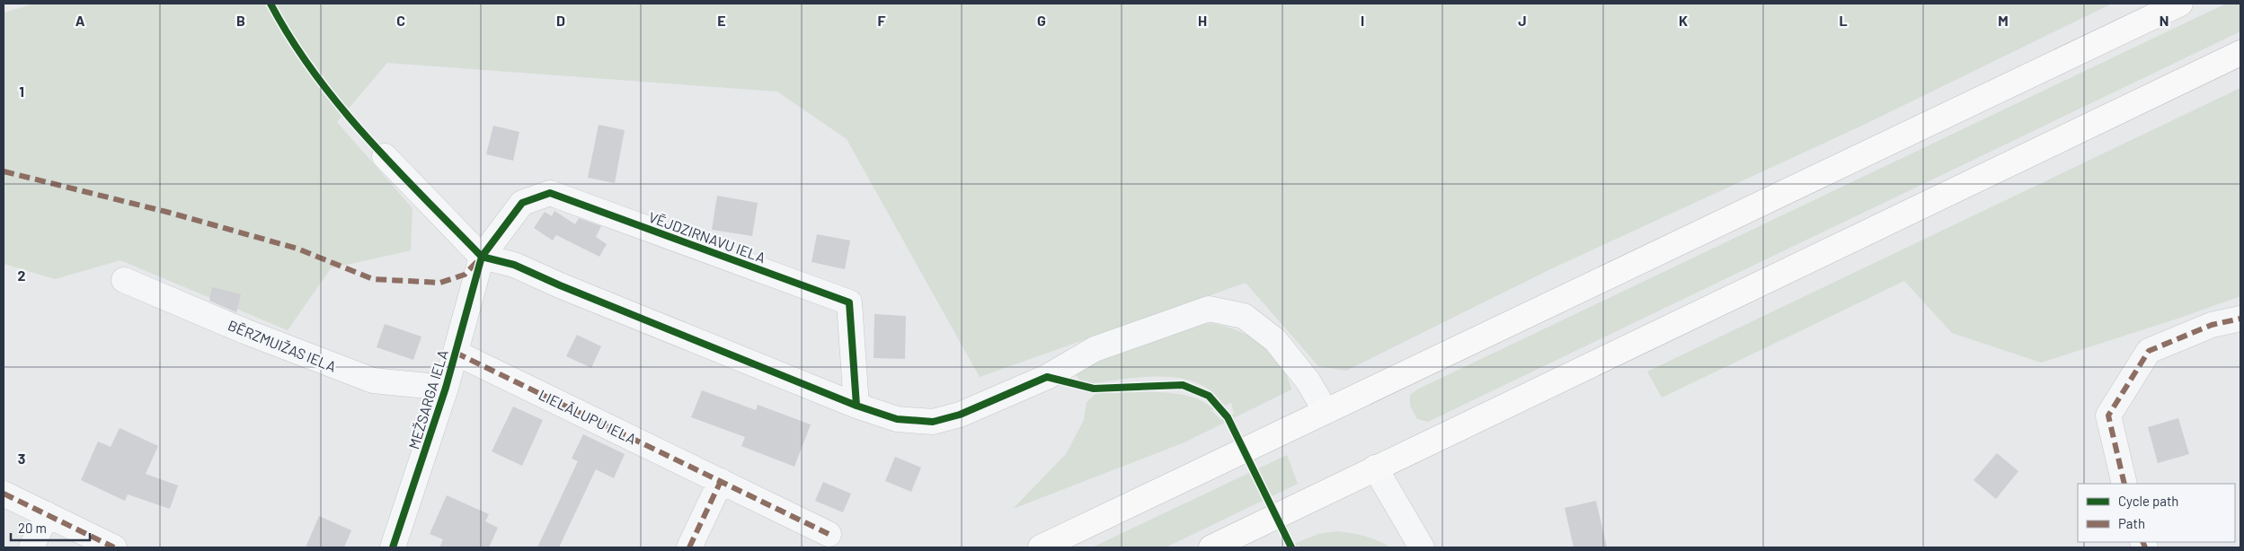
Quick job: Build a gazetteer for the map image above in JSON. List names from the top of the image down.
{
  "streets": {
    "street": [
      "VĒJDZIRNAVU IELA",
      "BĒRZMUIŽAS IELA",
      "MEŽSARGA IELA",
      "LIELĀLUPU IELA"
    ]
  },
  "crossings": [
    ["VĒJDZIRNAVU IELA", "MEŽSARGA IELA"],
    ["BĒRZMUIŽAS IELA", "MEŽSARGA IELA"],
    ["MEŽSARGA IELA", "LIELĀLUPU IELA"]
  ],
  "legend": ["Cycle path", "Path"],
  "scale_bar": "20 m",
  "grid": {
    "columns": [
      "A",
      "B",
      "C",
      "D",
      "E",
      "F",
      "G",
      "H",
      "I",
      "J",
      "K",
      "L",
      "M",
      "N"
    ],
    "rows": ["1", "2", "3"]
  }
}
